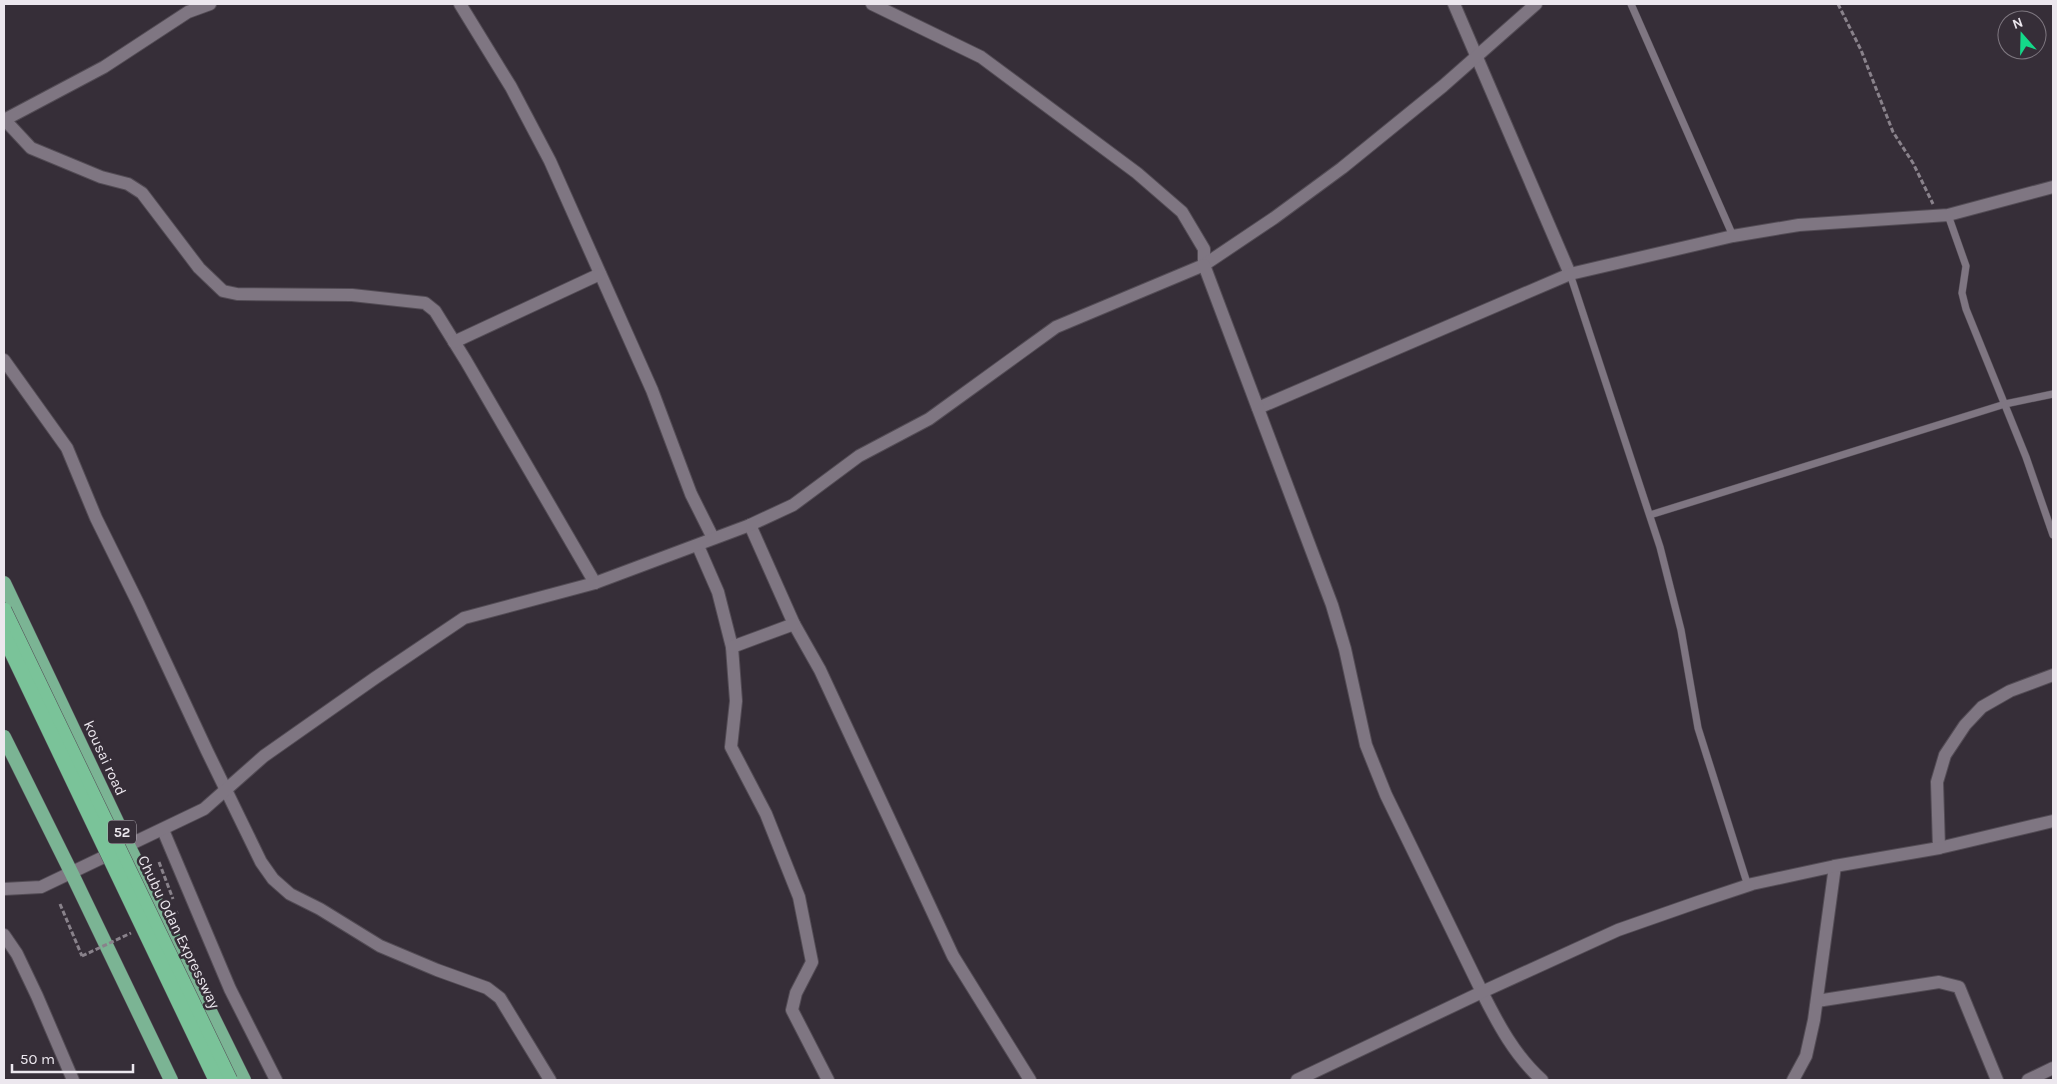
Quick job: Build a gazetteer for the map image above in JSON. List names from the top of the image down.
{
  "streets": {
    "highway": ["kousai road", "52", "Chubu Odan Expressway"]
  },
  "scale_bar": "50 m",
  "north": "top"
}
